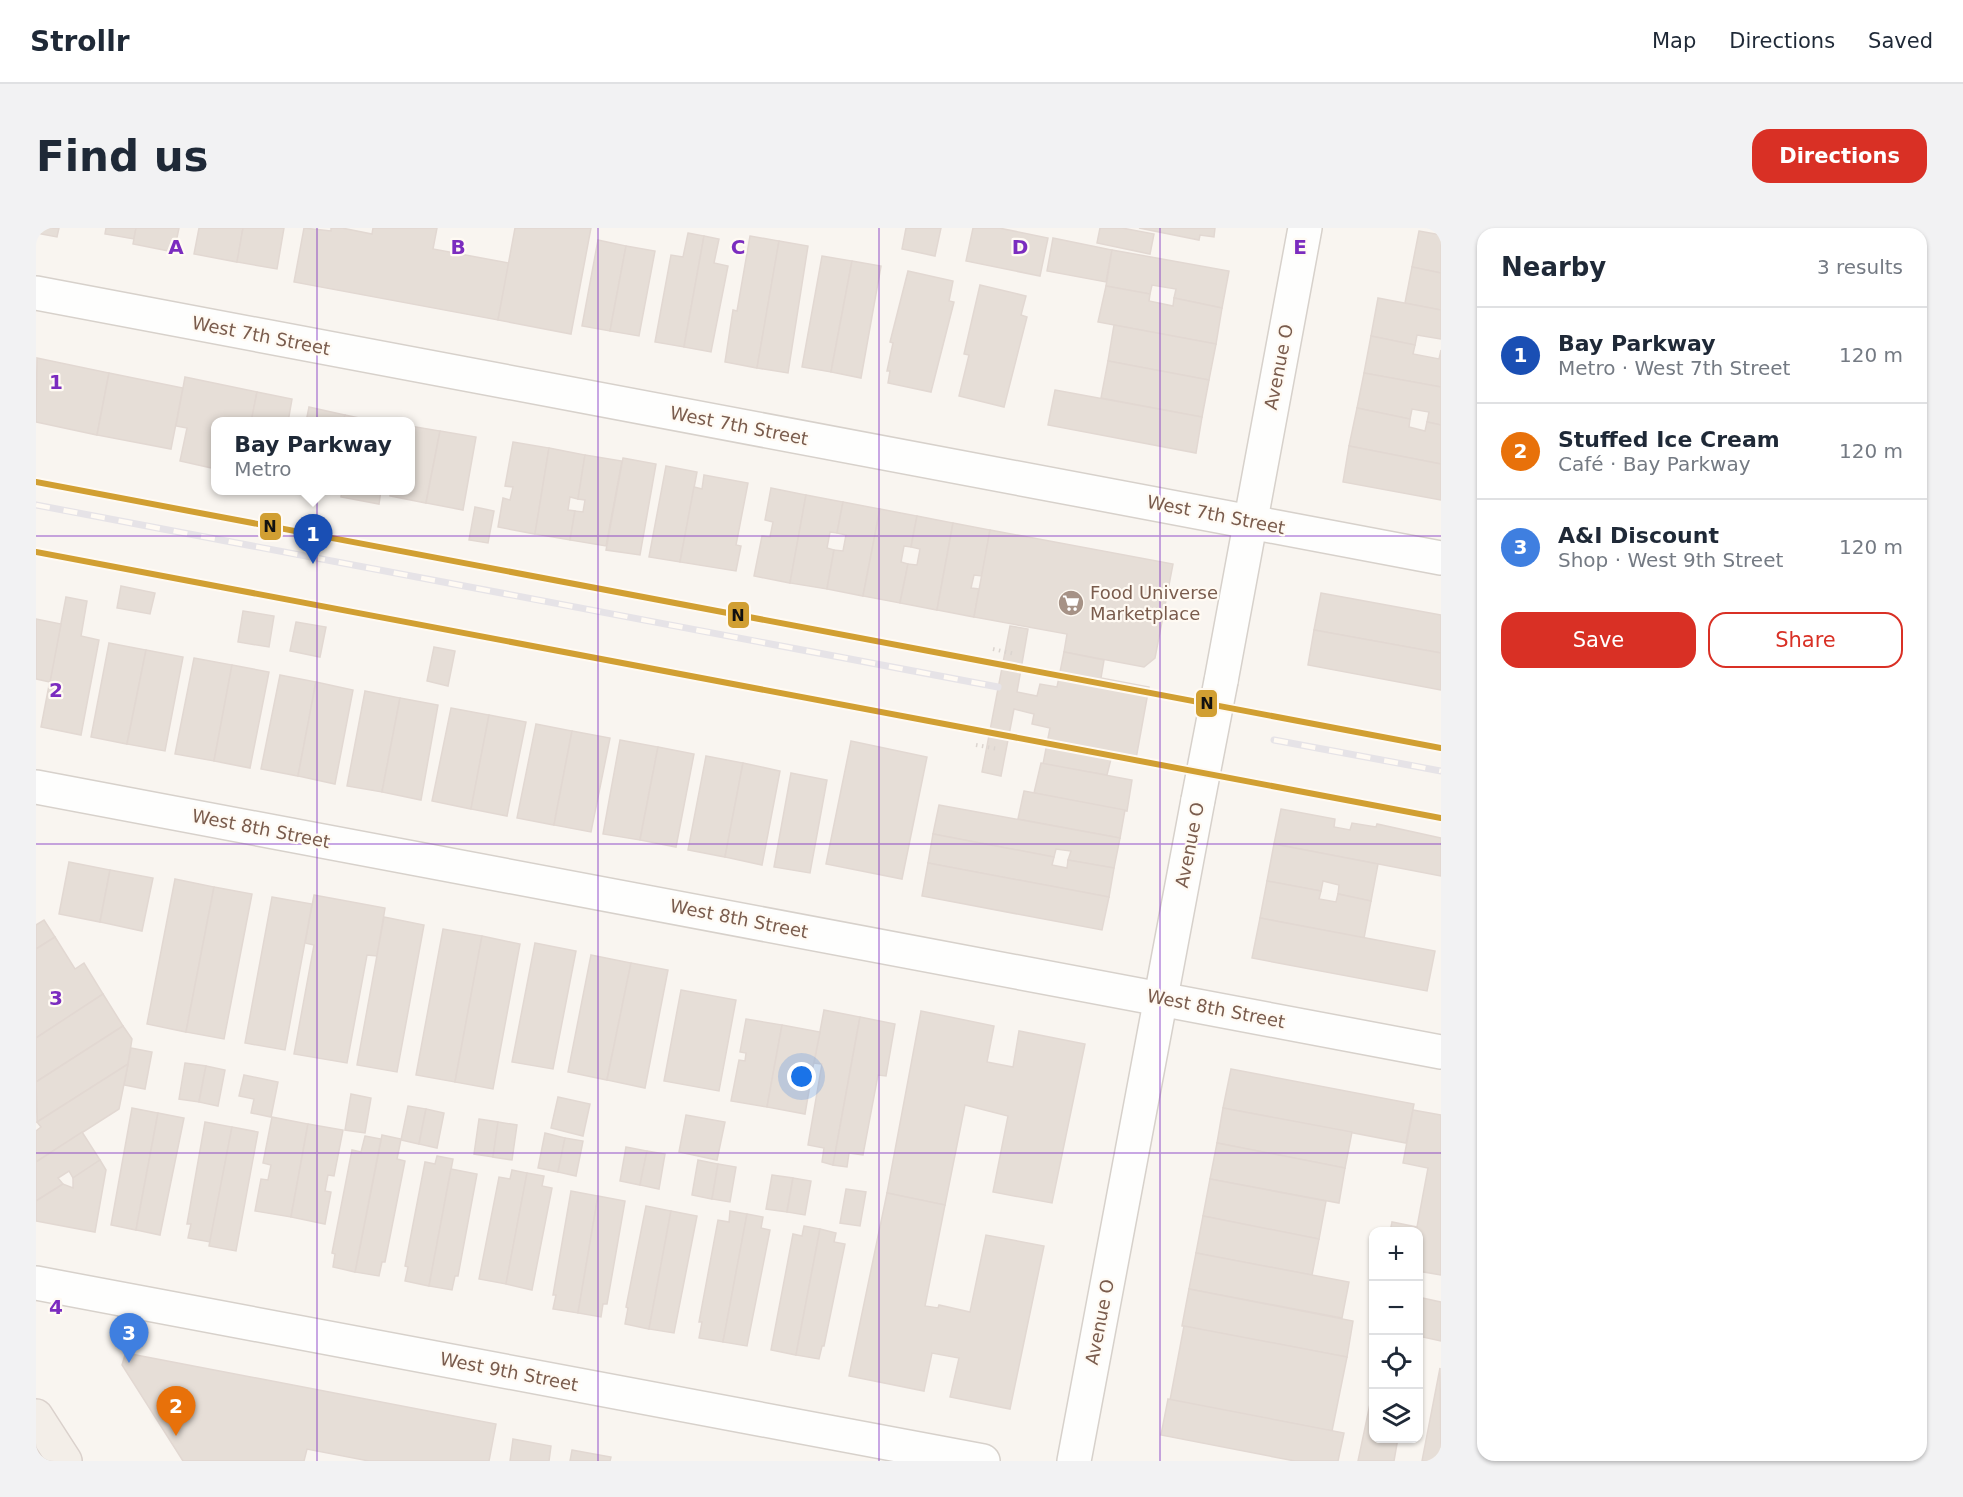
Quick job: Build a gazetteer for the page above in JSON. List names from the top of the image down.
{
  "streets": {
    "street": [
      "West 7th Street",
      "Avenue O",
      "West 8th Street",
      "West 9th Street"
    ]
  },
  "crossings": [
    ["West 7th Street", "Avenue O"],
    ["Avenue O", "West 8th Street"]
  ],
  "places": {
    "supermarket": ["Food Universe Marketplace"]
  },
  "lines": ["transit line N"],
  "page": {
    "header": "Strollr",
    "nav": ["Map", "Directions", "Saved"],
    "buttons": [
      "Directions",
      ["Save", "Share"]
    ],
    "title": "Find us",
    "heading": ["Nearby", "3 results"],
    "list": [
      {
        "mark": "1",
        "name": "Bay Parkway",
        "note": "Metro · West 7th Street",
        "value": "120 m"
      },
      {
        "mark": "2",
        "name": "Stuffed Ice Cream",
        "note": "Café · Bay Parkway",
        "value": "120 m"
      },
      {
        "mark": "3",
        "name": "A&I Discount",
        "note": "Shop · West 9th Street",
        "value": "120 m"
      }
    ],
    "popup": ["Bay Parkway", "Metro"],
    "pins": ["1", "3", "2"],
    "map_buttons": ["+", "−"]
  },
  "grid": {
    "columns": [
      "A",
      "B",
      "C",
      "D",
      "E"
    ],
    "rows": [
      "1",
      "2",
      "3",
      "4"
    ]
  }
}
